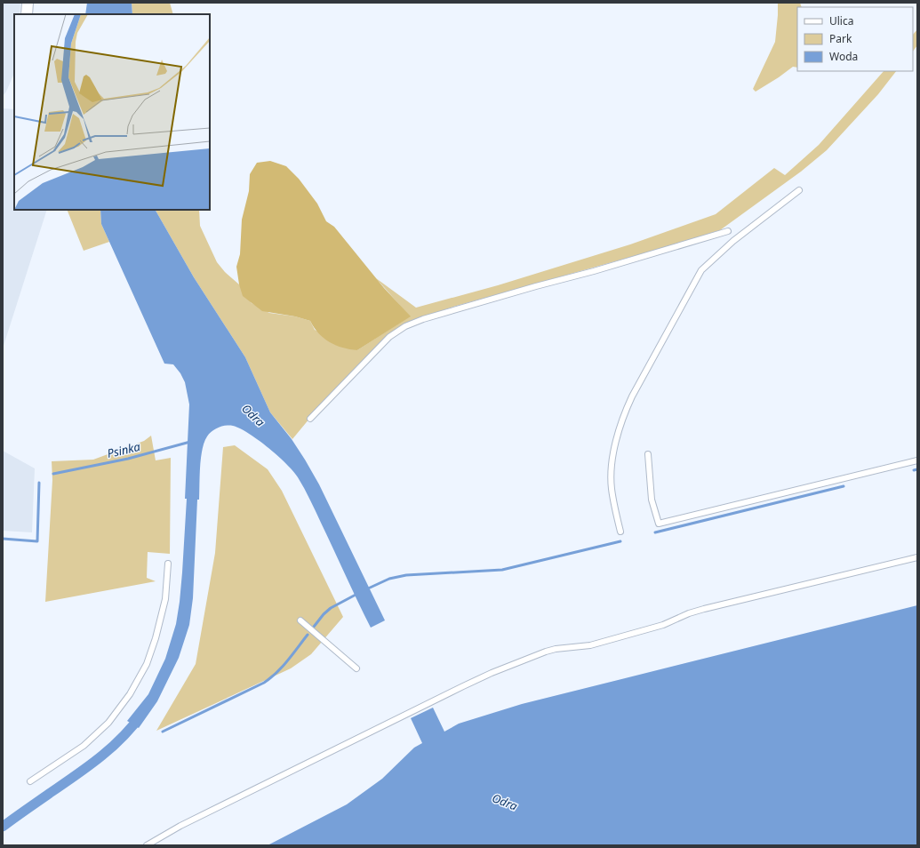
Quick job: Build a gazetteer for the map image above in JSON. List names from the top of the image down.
{
  "water": ["Odra", "Psinka"],
  "legend": ["Ulica", "Park", "Woda"]
}
